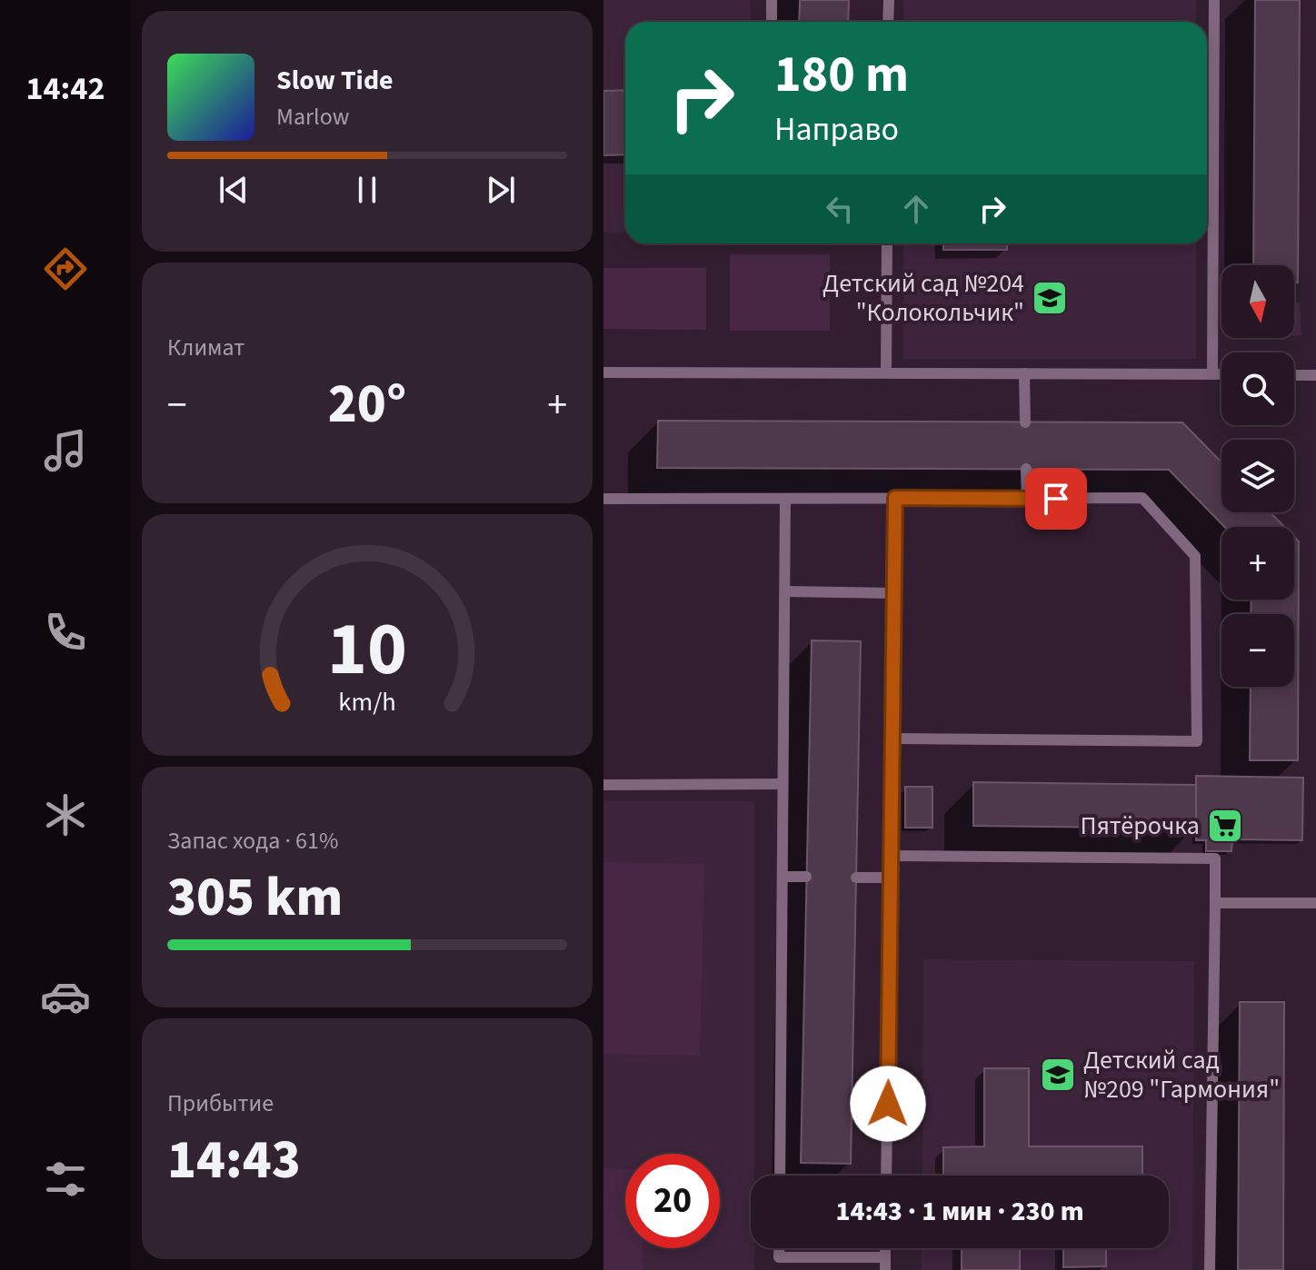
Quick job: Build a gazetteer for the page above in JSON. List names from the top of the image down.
{
  "places": {
    "school or university": ["Детский сад №204 \"Колокольчик\"", "Детский сад №209 \"Гармония\""],
    "supermarket": ["Пятёрочка"]
  },
  "north": "bottom",
  "page": {
    "tabs": "14:42",
    "turn": ["180 m", "Направо"],
    "song": ["Slow Tide", "Marlow"],
    "tile": [
      "Климат",
      ["Запас хода · 61%", "305 km"],
      ["Прибытие", "14:43"]
    ],
    "map_buttons": ["+", "−"],
    "heat": ["−", "20°", "+"],
    "limit": "20",
    "trip": "14:43 · 1 мин · 230 m",
    "gauge": ["10", "km/h"]
  }
}
